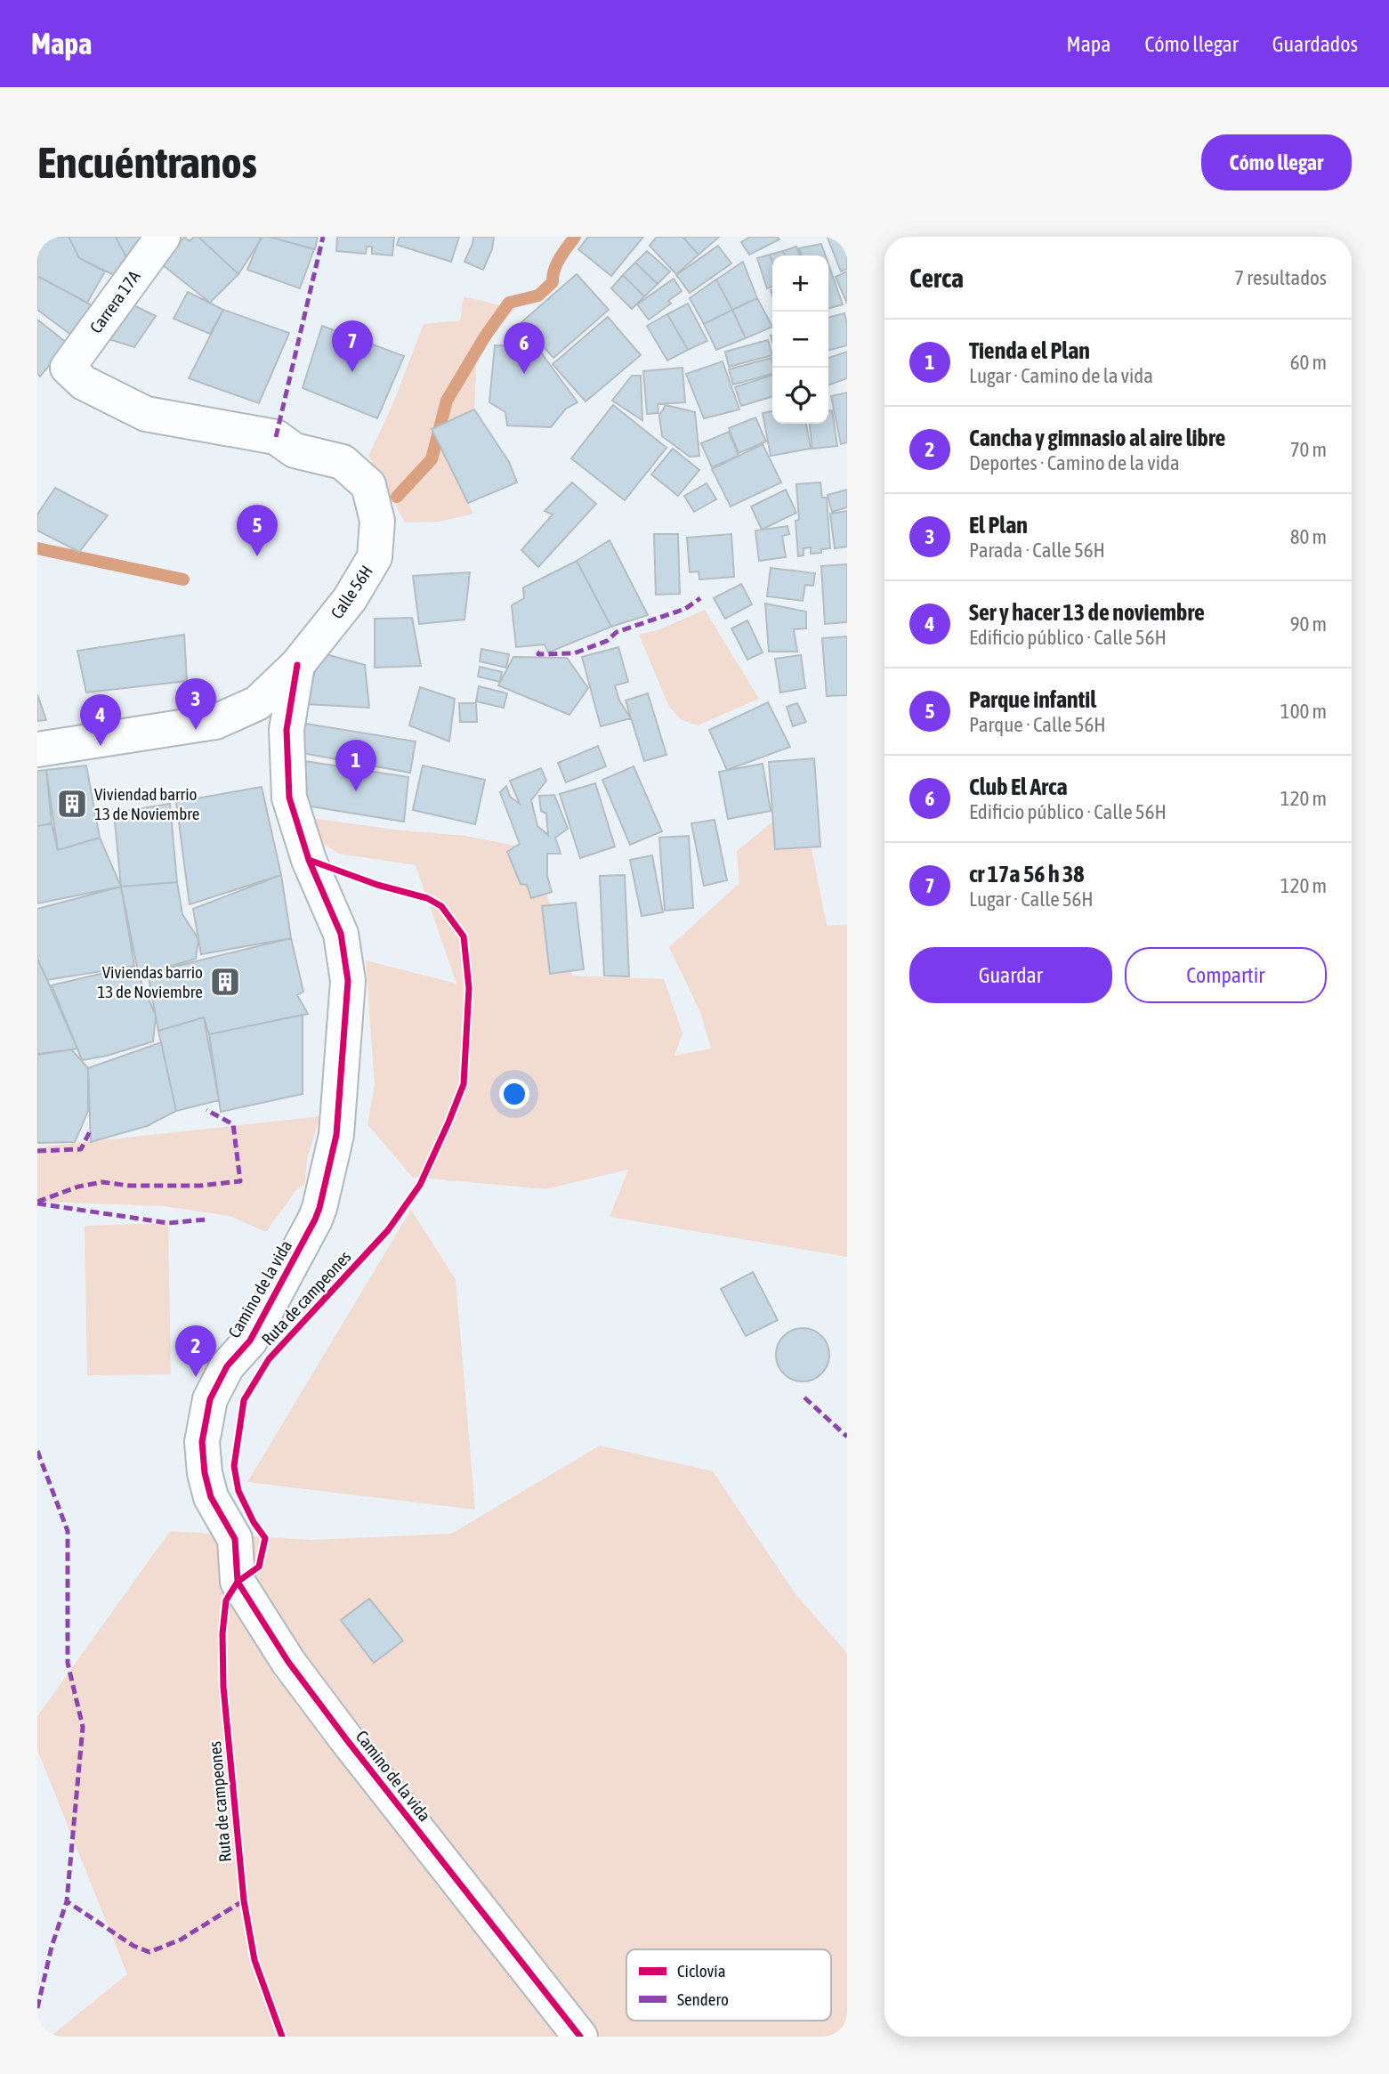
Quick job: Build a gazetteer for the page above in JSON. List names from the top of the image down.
{
  "streets": {
    "street": ["Carrera 17A", "Calle 56H", "Camino de la vida"],
    "cycle path": ["Ruta de campeones"]
  },
  "crossings": [
    ["Carrera 17A", "Calle 56H"],
    ["Calle 56H", "Camino de la vida"]
  ],
  "places": {
    "building": ["Viviendad barrio 13 de Noviembre", "Viviendas barrio 13 de Noviembre"]
  },
  "legend": ["Ciclovía", "Sendero"],
  "page": {
    "header": "Mapa",
    "nav": ["Mapa", "Cómo llegar", "Guardados"],
    "buttons": [
      "Cómo llegar",
      ["Guardar", "Compartir"]
    ],
    "title": "Encuéntranos",
    "heading": ["Cerca", "7 resultados"],
    "map_buttons": ["+", "−"],
    "list": [
      {
        "mark": "1",
        "name": "Tienda el Plan",
        "note": "Lugar · Camino de la vida",
        "value": "60 m"
      },
      {
        "mark": "2",
        "name": "Cancha y gimnasio al aire libre",
        "note": "Deportes · Camino de la vida",
        "value": "70 m"
      },
      {
        "mark": "3",
        "name": "El Plan",
        "note": "Parada · Calle 56H",
        "value": "80 m"
      },
      {
        "mark": "4",
        "name": "Ser y hacer 13 de noviembre",
        "note": "Edificio público · Calle 56H",
        "value": "90 m"
      },
      {
        "mark": "5",
        "name": "Parque infantil",
        "note": "Parque · Calle 56H",
        "value": "100 m"
      },
      {
        "mark": "6",
        "name": "Club El Arca",
        "note": "Edificio público · Calle 56H",
        "value": "120 m"
      },
      {
        "mark": "7",
        "name": "cr 17a 56 h 38",
        "note": "Lugar · Calle 56H",
        "value": "120 m"
      }
    ],
    "pins": [
      "7",
      "6",
      "5",
      "3",
      "4",
      "1",
      "2"
    ]
  }
}
